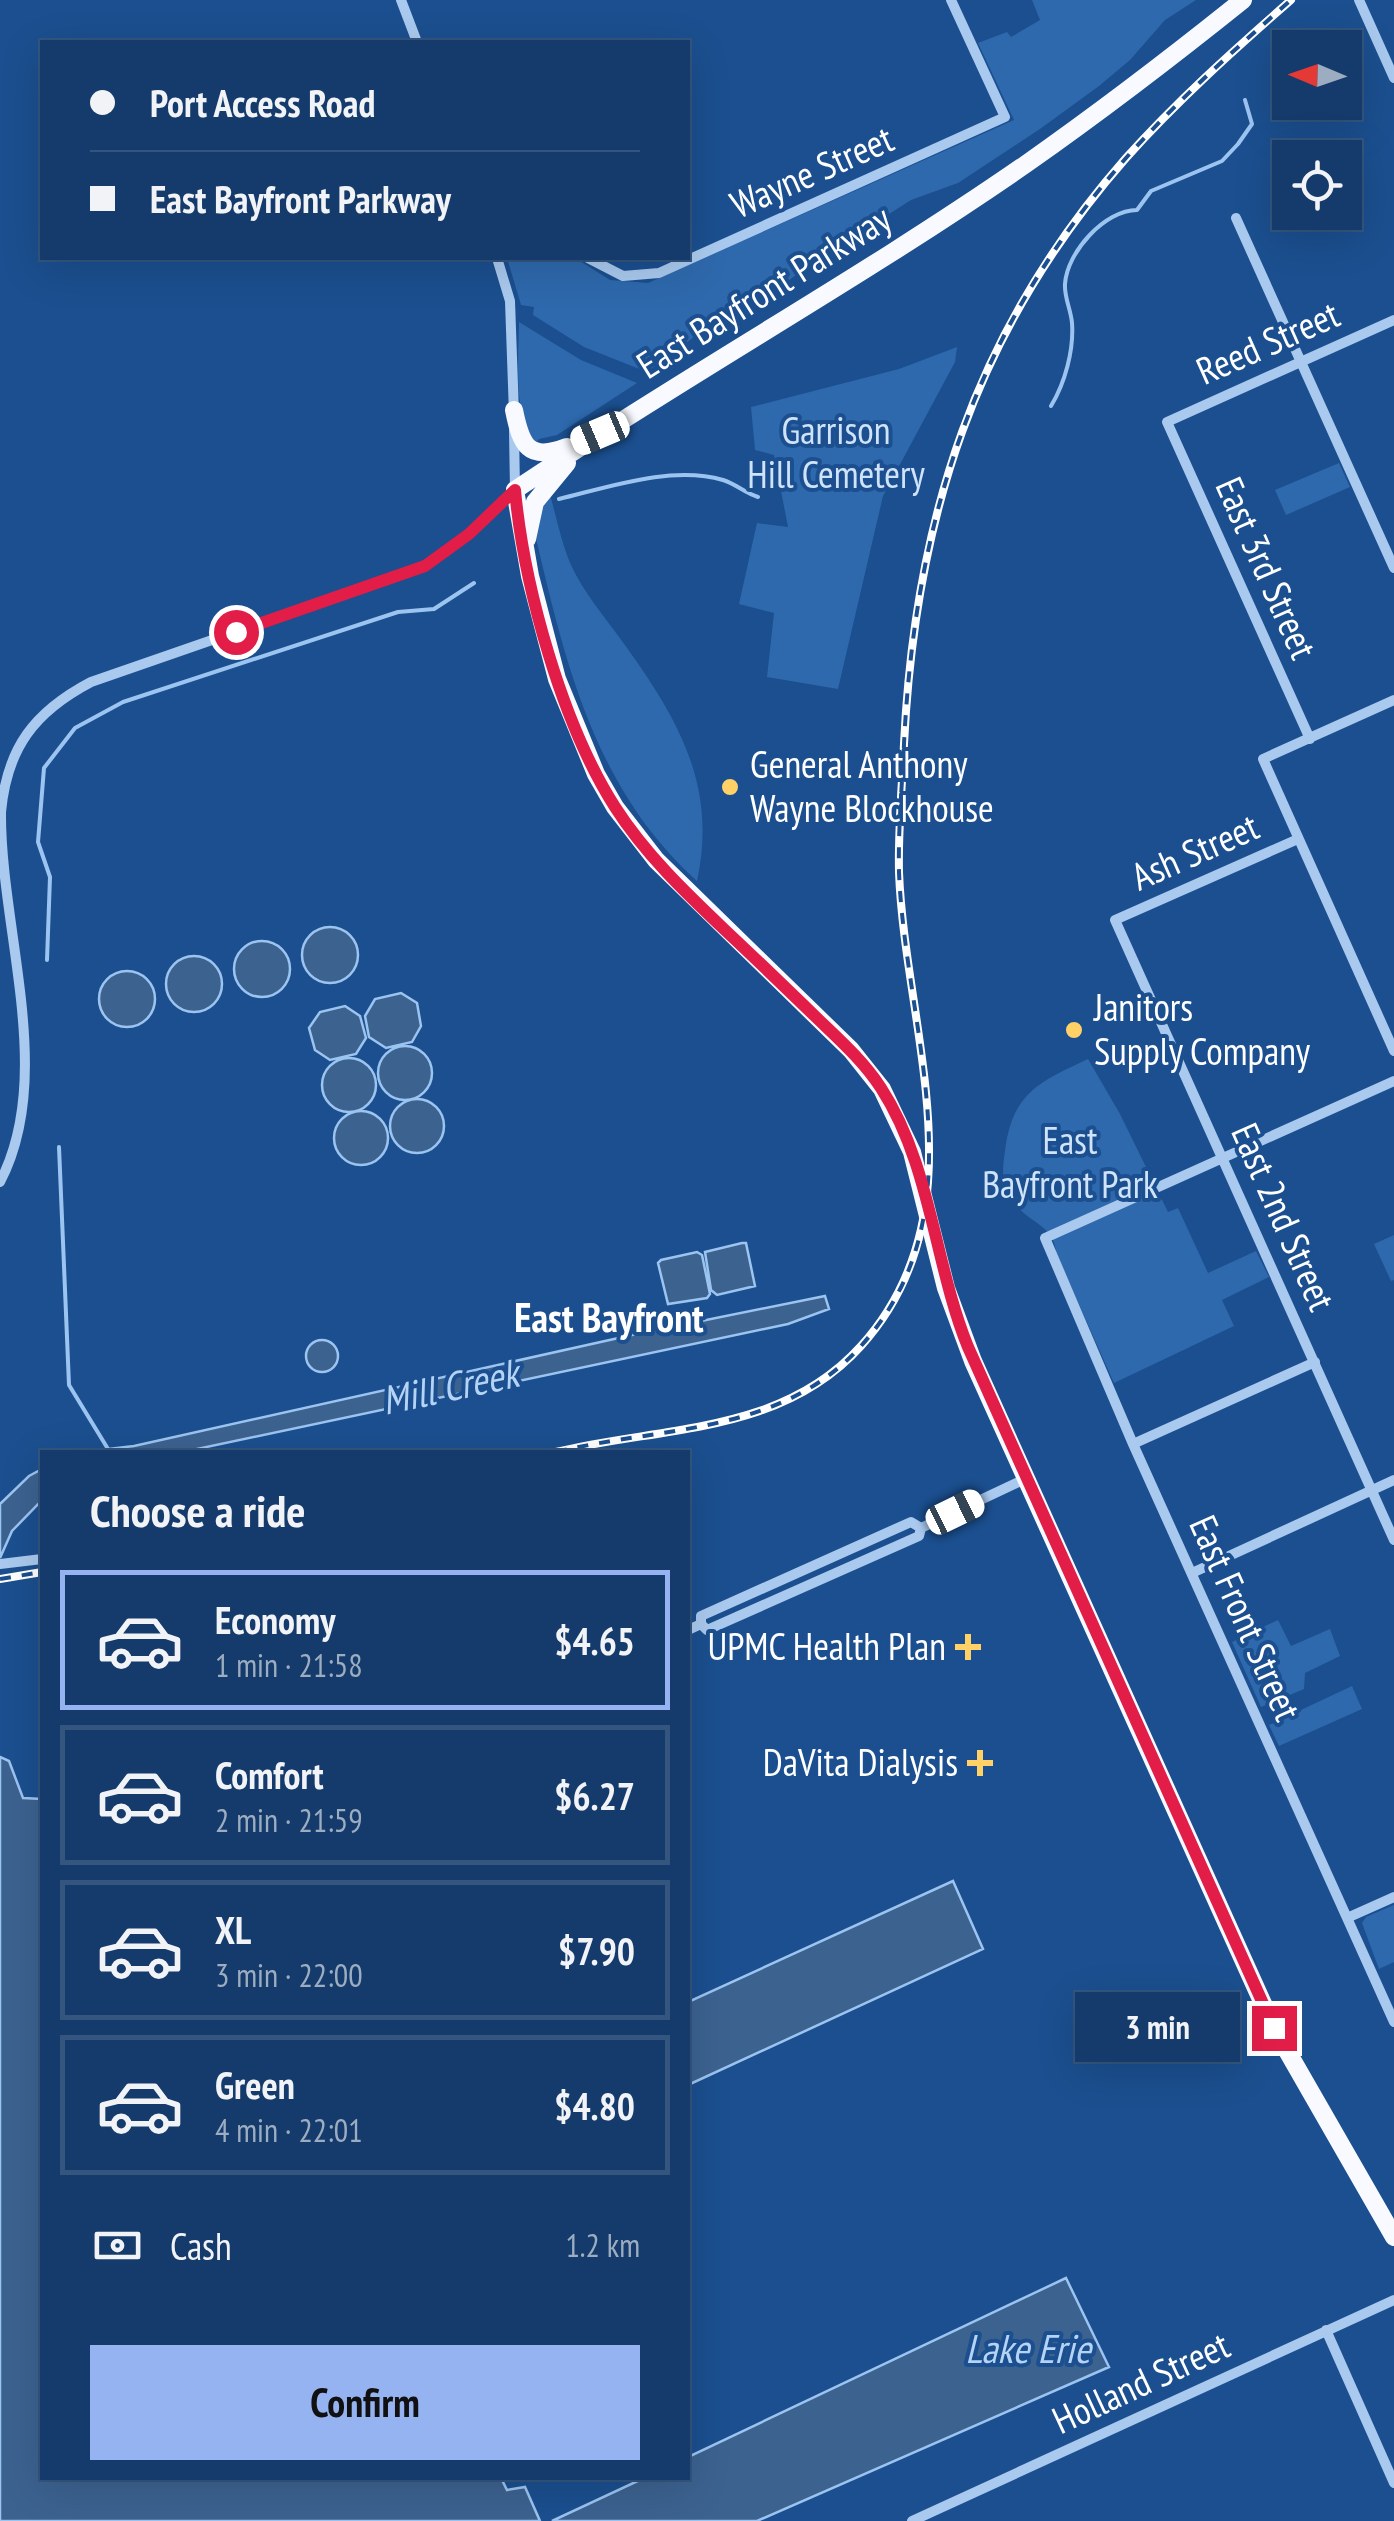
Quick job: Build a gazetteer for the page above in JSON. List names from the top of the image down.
{
  "streets": {
    "highway": ["East Bayfront Parkway"],
    "street": [
      "Wayne Street",
      "Reed Street",
      "East 3rd Street",
      "Ash Street",
      "East 2nd Street",
      "East Front Street",
      "Holland Street"
    ]
  },
  "crossings": [
    ["Reed Street", "East 3rd Street"],
    ["East 3rd Street", "Ash Street"],
    ["Ash Street", "East 2nd Street"],
    ["East 2nd Street", "East Front Street"]
  ],
  "districts": ["East Bayfront"],
  "water": ["Mill Creek", "Lake Erie"],
  "parks": ["Garrison Hill Cemetery", "East Bayfront Park"],
  "places": {
    "other": ["General Anthony Wayne Blockhouse", "Janitors Supply Company"],
    "health": ["UPMC Health Plan", "DaVita Dialysis"]
  },
  "north": "left",
  "page": {
    "banner": ["Port Access Road", "East Bayfront Parkway"],
    "heading": "Choose a ride",
    "list": [
      {
        "name": "Economy",
        "note": "1 min · 21:58",
        "value": "$4.65"
      },
      {
        "name": "Comfort",
        "note": "2 min · 21:59",
        "value": "$6.27"
      },
      {
        "name": "XL",
        "note": "3 min · 22:00",
        "value": "$7.90"
      },
      {
        "name": "Green",
        "note": "4 min · 22:01",
        "value": "$4.80"
      }
    ],
    "bubble": "3 min",
    "pay": ["Cash", "1.2 km"],
    "buttons": "Confirm"
  }
}
